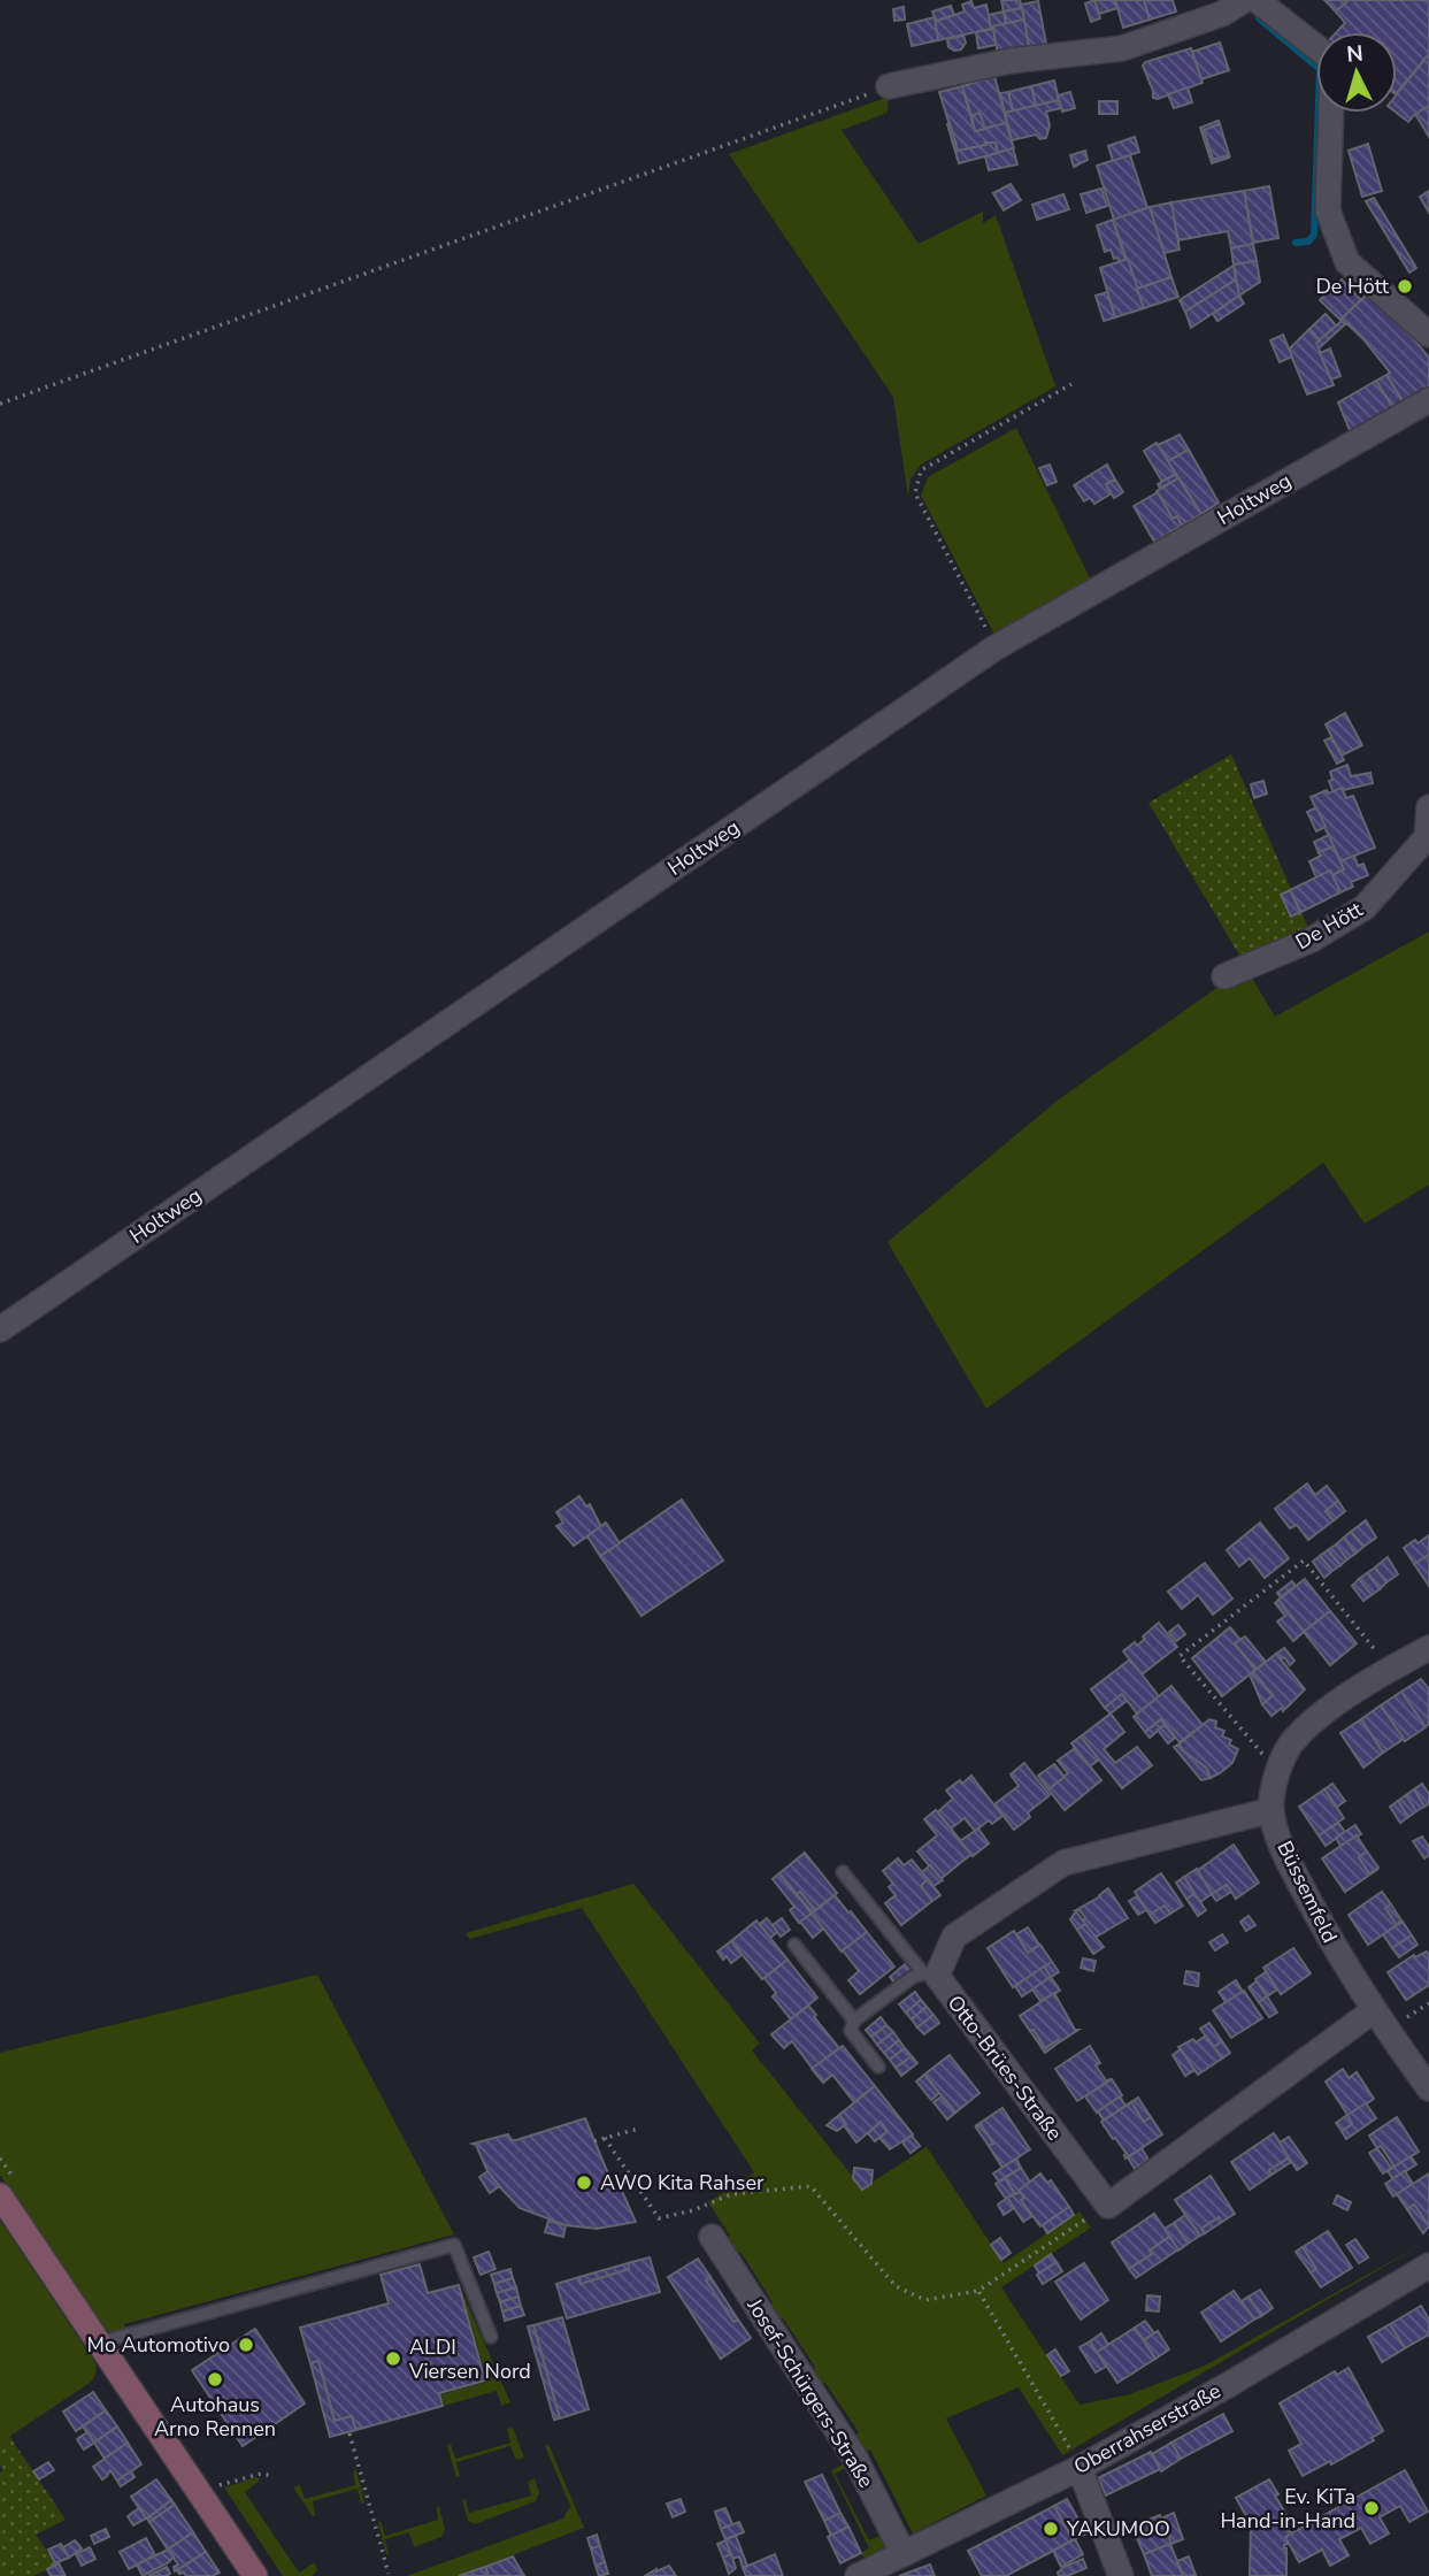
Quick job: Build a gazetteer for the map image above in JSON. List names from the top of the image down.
{
  "streets": {
    "street": [
      "Holtweg",
      "De Hött",
      "Büssemfeld",
      "Otto-Brües-Straße",
      "Josef-Schürgers-Straße",
      "Oberrahserstraße"
    ]
  },
  "crossings": [
    ["Büssemfeld", "Otto-Brües-Straße"],
    ["Josef-Schürgers-Straße", "Oberrahserstraße"]
  ],
  "places": [
    "De Hött",
    "AWO Kita Rahser",
    "Mo Automotivo",
    "ALDI Viersen Nord",
    "Autohaus Arno Rennen",
    "Ev. KiTa Hand-in-Hand",
    "YAKUMOO"
  ],
  "north": "top"
}
